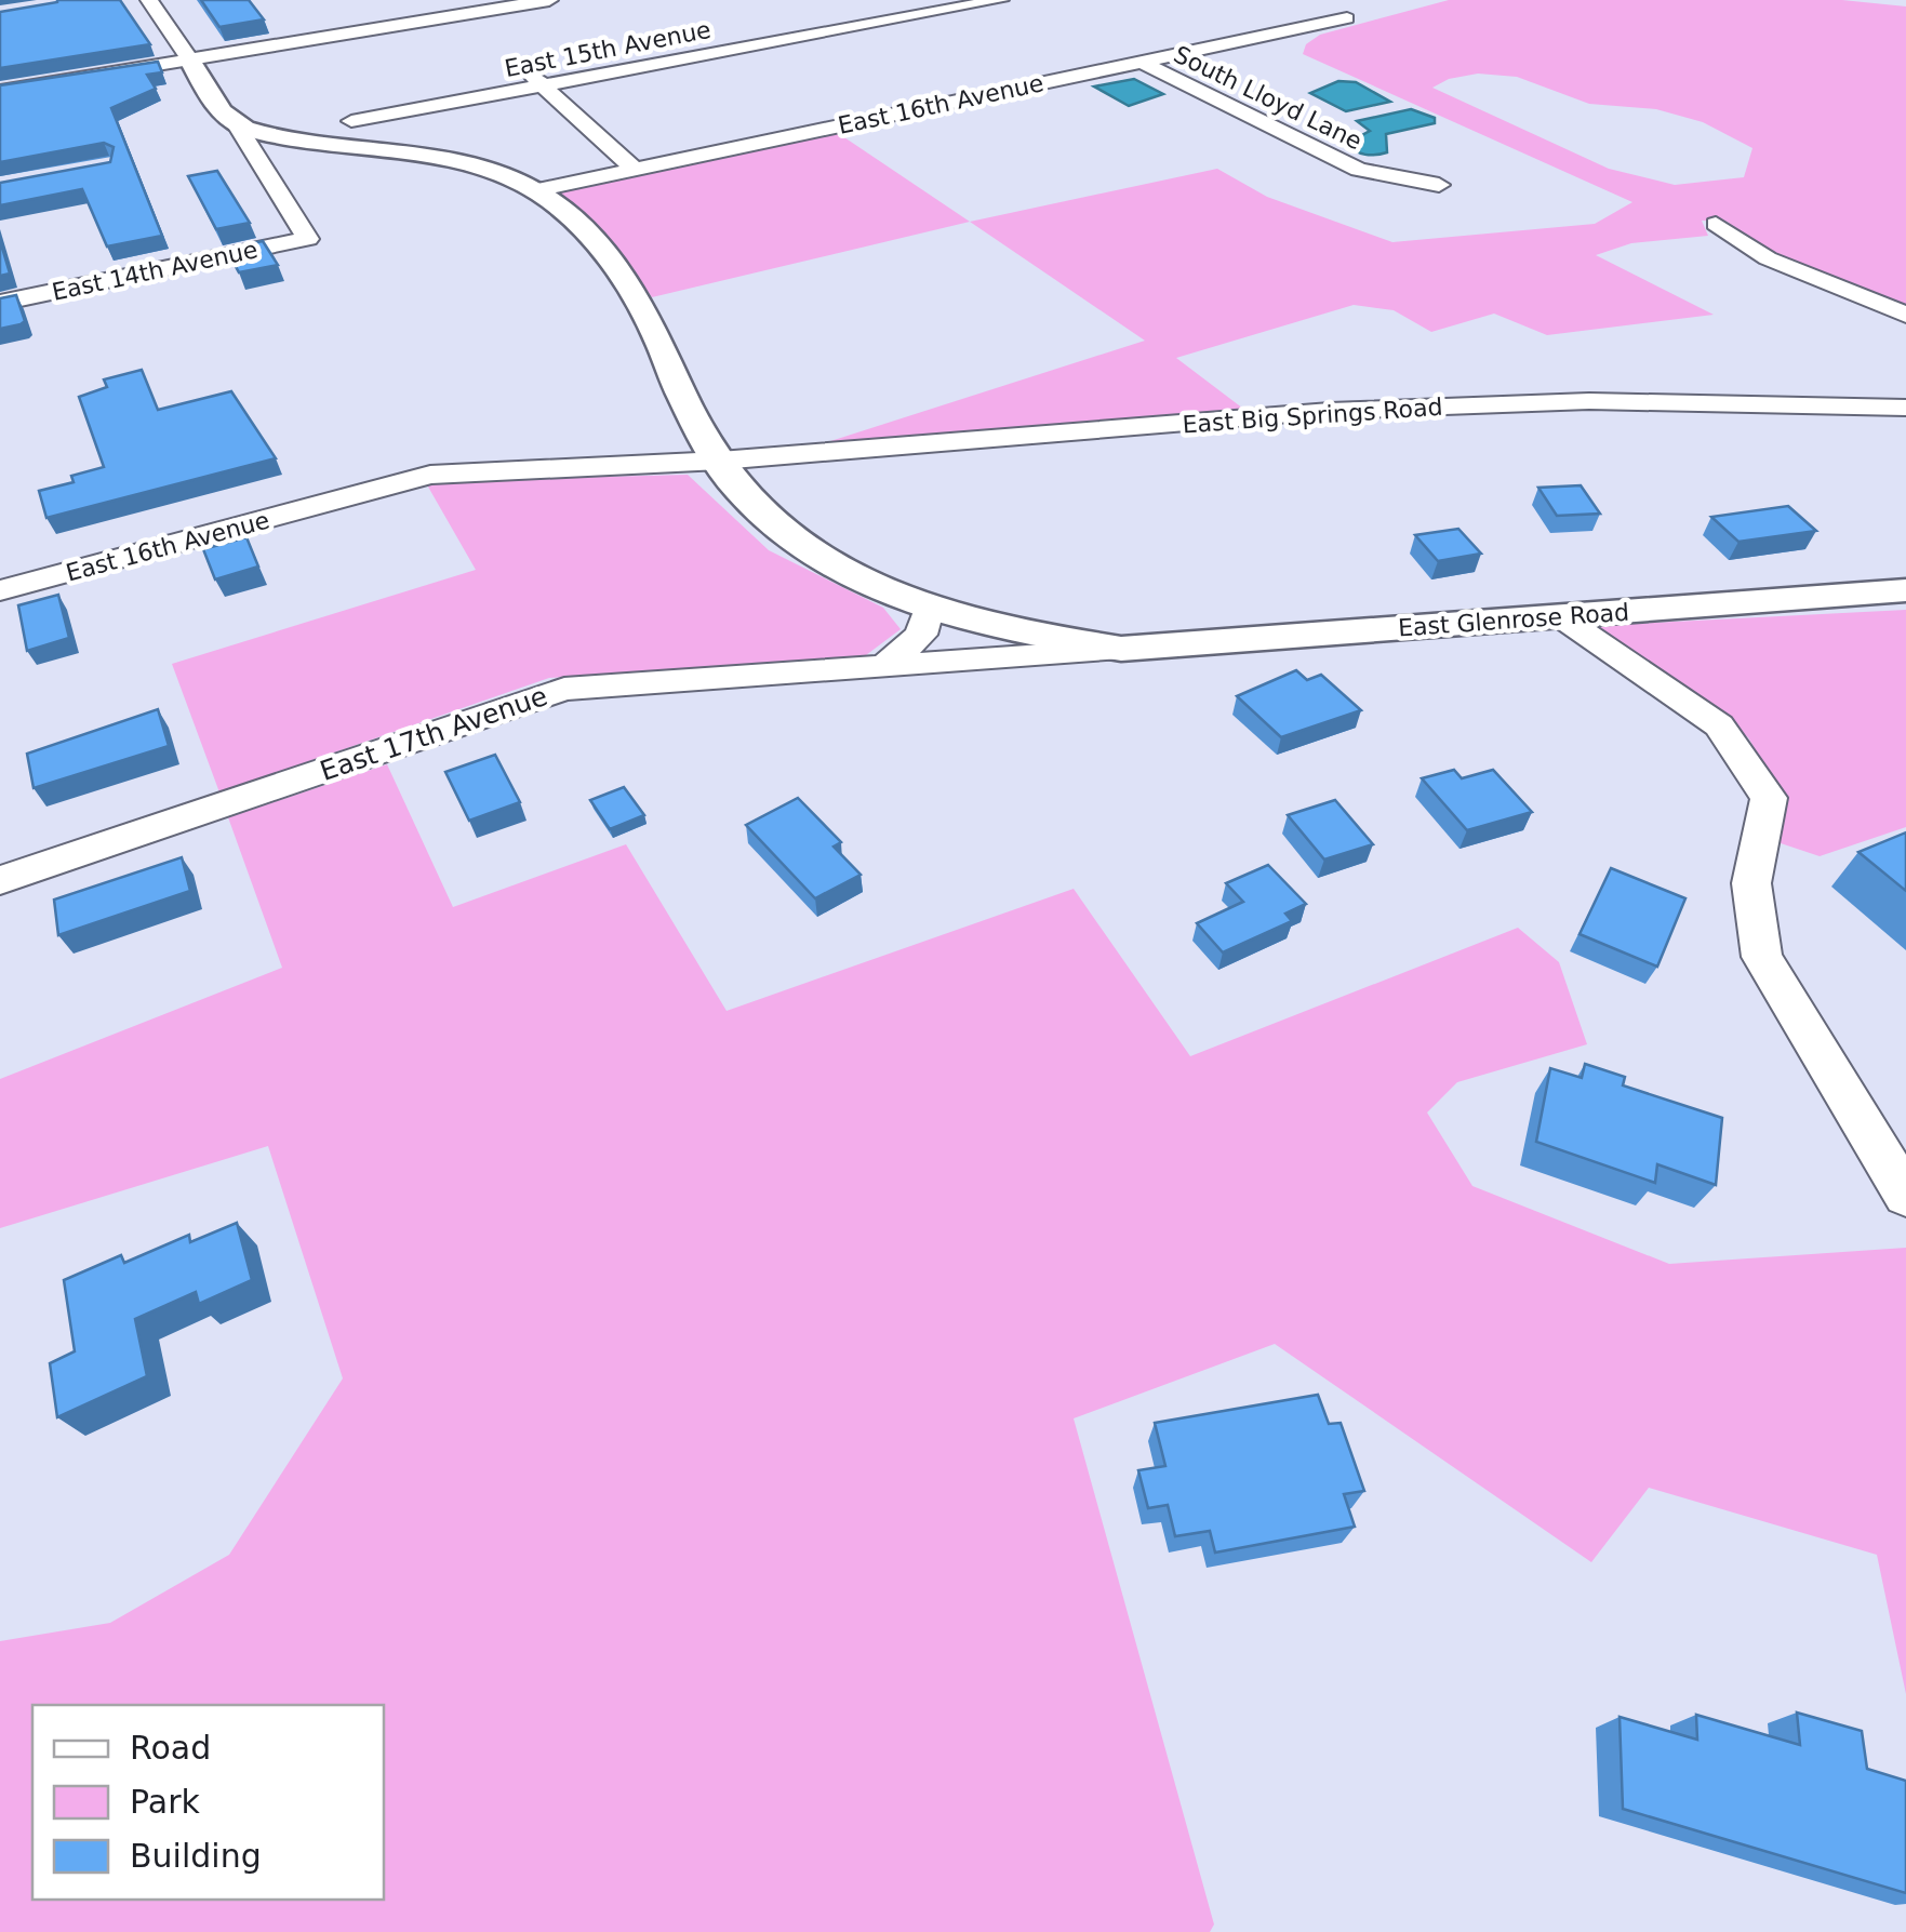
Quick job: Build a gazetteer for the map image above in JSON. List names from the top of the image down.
{
  "streets": {
    "street": [
      "East 15th Avenue",
      "South Lloyd Lane",
      "East 16th Avenue",
      "East 14th Avenue",
      "East Big Springs Road",
      "East Glenrose Road",
      "East 17th Avenue"
    ]
  },
  "crossings": [
    ["South Lloyd Lane", "East 16th Avenue"],
    ["East 16th Avenue", "East Big Springs Road"],
    ["East 16th Avenue", "East Glenrose Road"],
    ["East Big Springs Road", "East Glenrose Road"],
    ["East Glenrose Road", "East 17th Avenue"]
  ],
  "legend": ["Road", "Park", "Building"]
}
